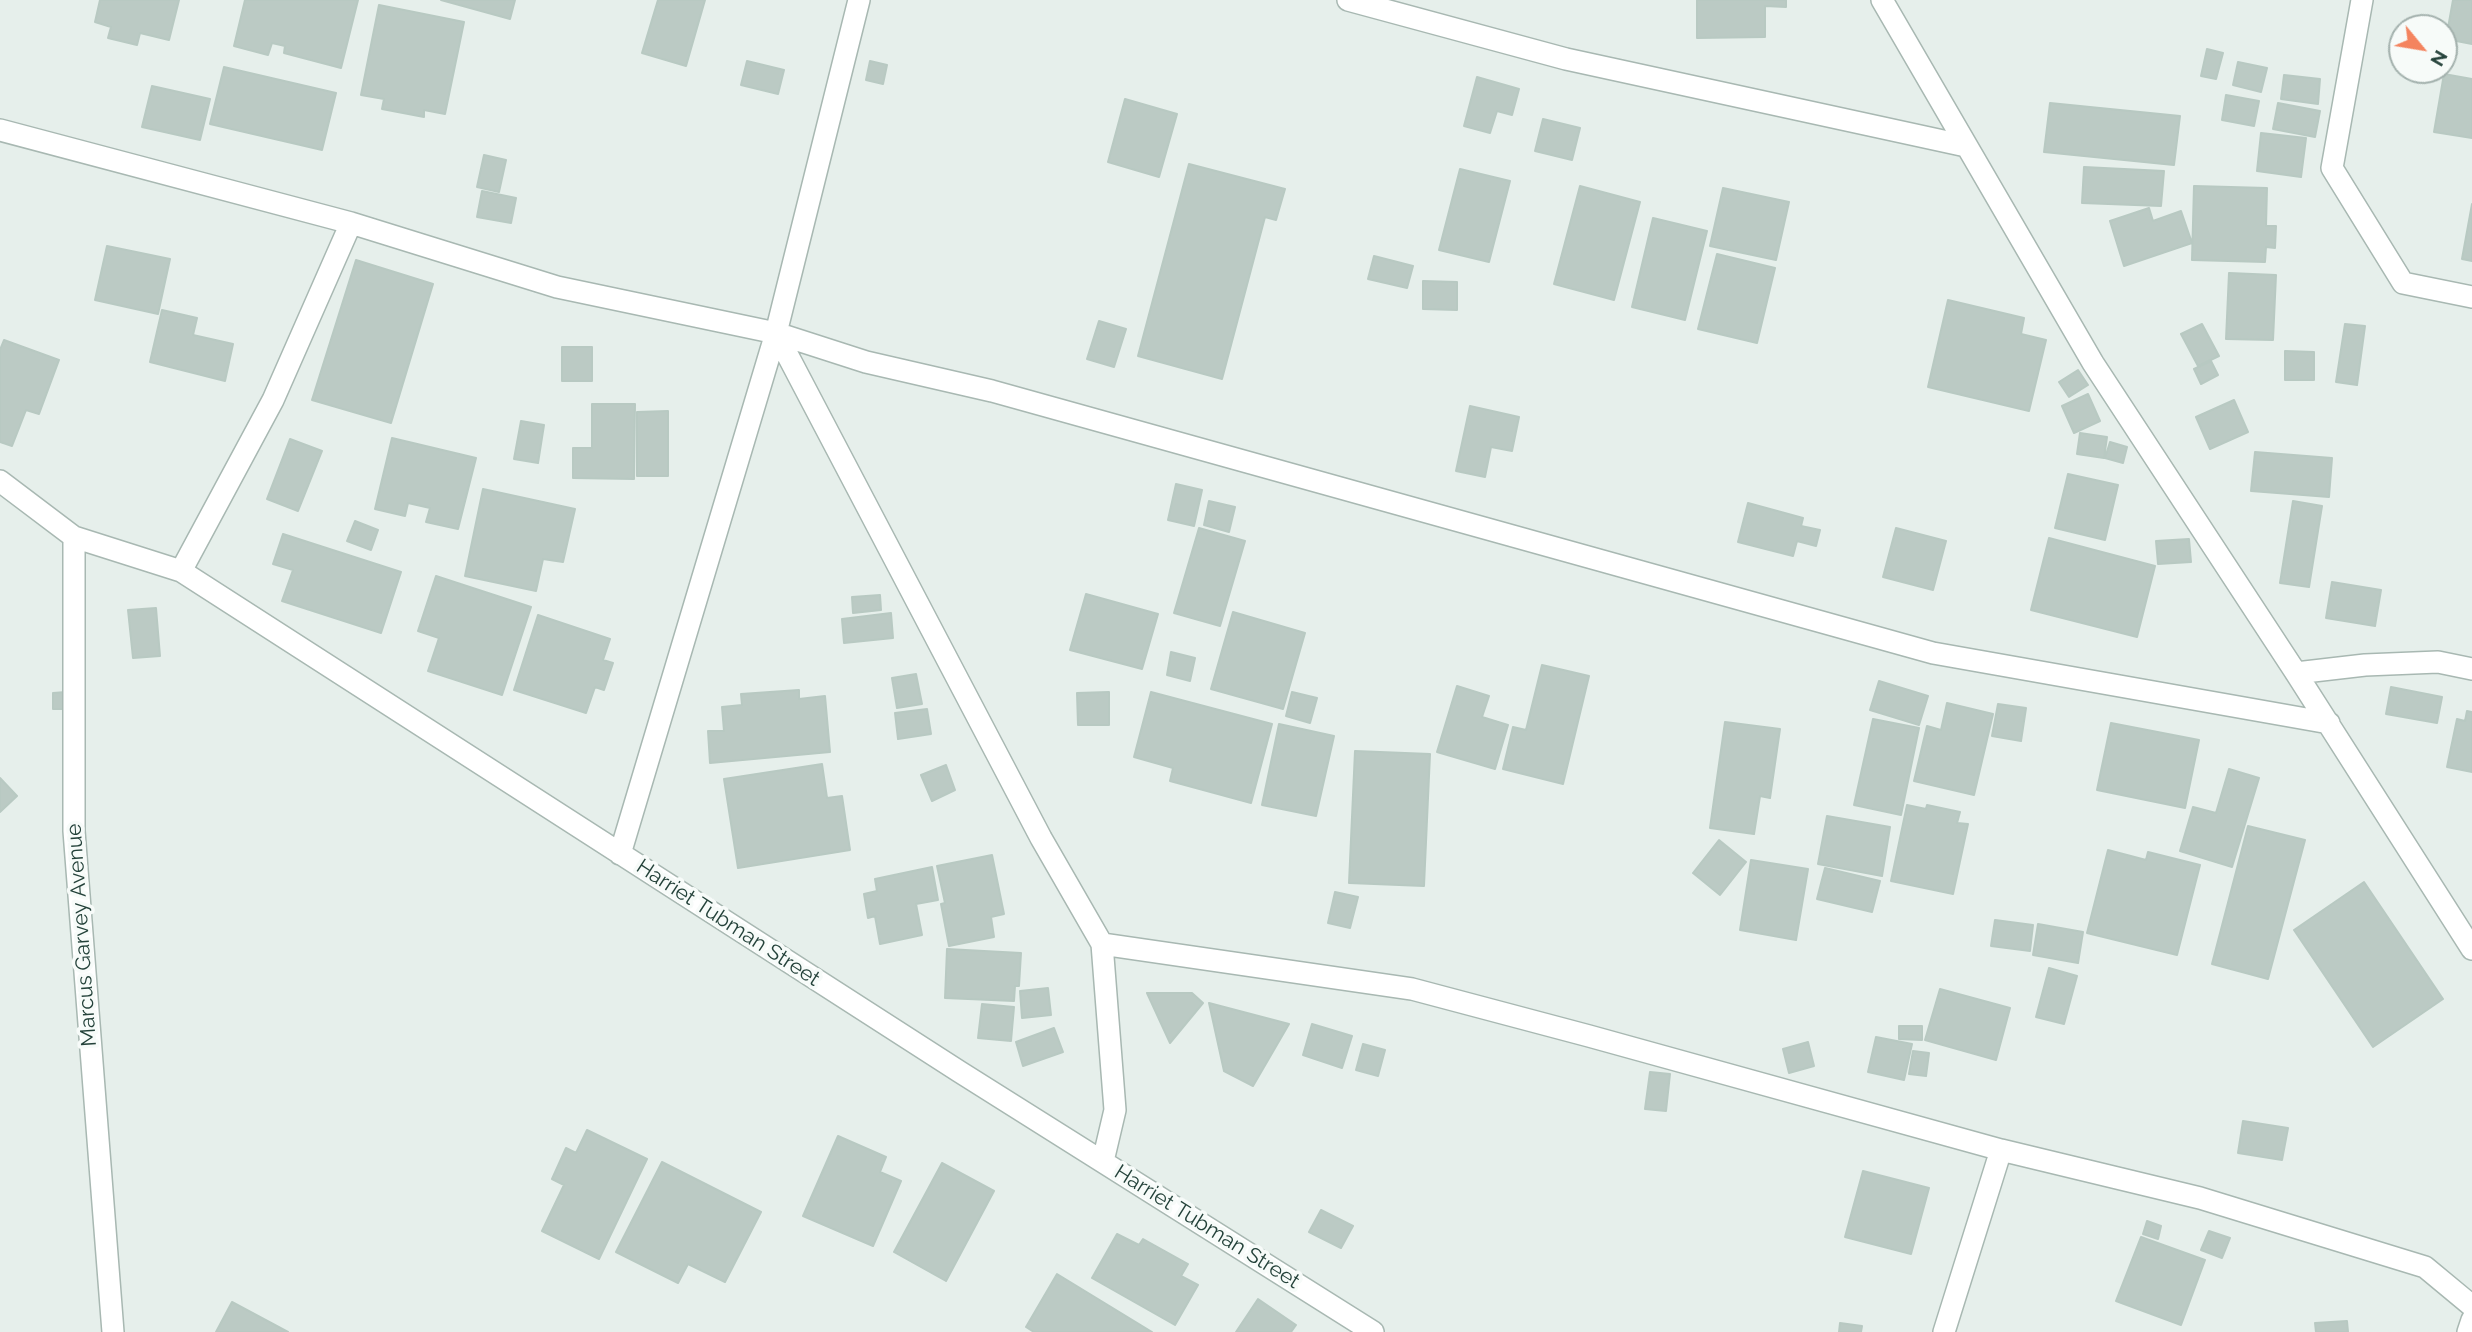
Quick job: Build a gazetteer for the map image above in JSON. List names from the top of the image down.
{
  "streets": {
    "street": ["Harriet Tubman Street", "Marcus Garvey Avenue"]
  },
  "crossings": [
    ["Harriet Tubman Street", "Marcus Garvey Avenue"]
  ],
  "north": "bottom right"
}
